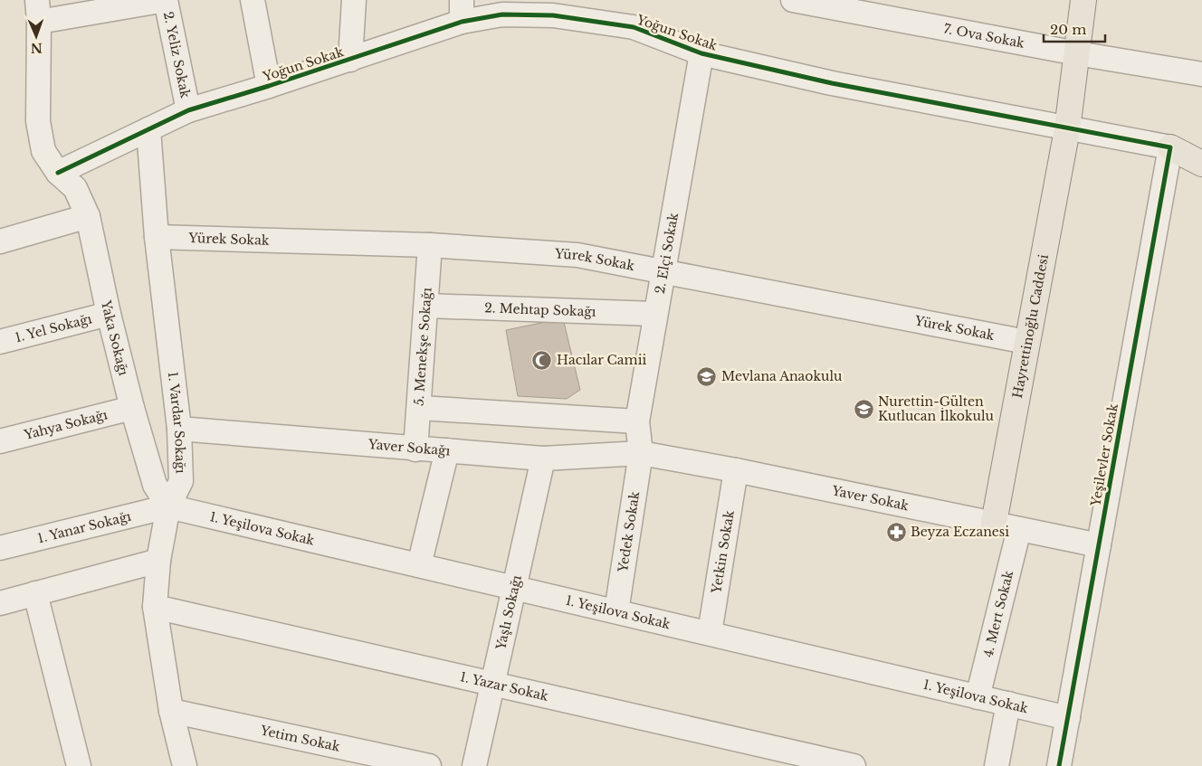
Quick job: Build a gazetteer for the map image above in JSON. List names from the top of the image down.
{
  "streets": {
    "main road": ["Hayrettinoğlu Caddesi"],
    "street": [
      "Yoğun Sokak",
      "7. Ova Sokak",
      "2. Yeliz Sokak",
      "Yürek Sokak",
      "2. Elçi Sokak",
      "2. Mehtap Sokağı",
      "1. Yel Sokağı",
      "Yaka Sokağı",
      "5. Menekşe Sokağı",
      "1. Vardar Sokağı",
      "Yahya Sokağı",
      "Yaver Sokağı",
      "Yeşilevler Sokak",
      "Yaver Sokak",
      "1. Yanar Sokağı",
      "1. Yeşilova Sokak",
      "Yedek Sokak",
      "Yetkin Sokak",
      "Yaşlı Sokağı",
      "4. Mert Sokak",
      "1. Yazar Sokak",
      "Yetim Sokak"
    ]
  },
  "crossings": [
    ["Yoğun Sokak", "2. Yeliz Sokak"],
    ["Yoğun Sokak", "2. Elçi Sokak"],
    ["Yoğun Sokak", "Hayrettinoğlu Caddesi"],
    ["Yoğun Sokak", "Yaka Sokağı"],
    ["Yoğun Sokak", "1. Vardar Sokağı"],
    ["Yoğun Sokak", "Yeşilevler Sokak"],
    ["7. Ova Sokak", "Hayrettinoğlu Caddesi"],
    ["Yürek Sokak", "2. Elçi Sokak"],
    ["Yürek Sokak", "Hayrettinoğlu Caddesi"],
    ["Yürek Sokak", "5. Menekşe Sokağı"],
    ["Yürek Sokak", "1. Vardar Sokağı"],
    ["2. Elçi Sokak", "2. Mehtap Sokağı"],
    ["2. Elçi Sokak", "Yaver Sokağı"],
    ["2. Elçi Sokak", "Yaver Sokak"],
    ["2. Elçi Sokak", "Yedek Sokak"],
    ["2. Mehtap Sokağı", "5. Menekşe Sokağı"],
    ["Hayrettinoğlu Caddesi", "Yaver Sokak"],
    ["1. Yel Sokağı", "Yaka Sokağı"],
    ["Yaka Sokağı", "1. Vardar Sokağı"],
    ["Yaka Sokağı", "Yahya Sokağı"],
    ["Yaka Sokağı", "1. Yanar Sokağı"],
    ["Yaka Sokağı", "1. Yeşilova Sokak"],
    ["5. Menekşe Sokağı", "Yaver Sokağı"],
    ["1. Vardar Sokağı", "Yaver Sokağı"],
    ["1. Vardar Sokağı", "1. Yanar Sokağı"],
    ["1. Vardar Sokağı", "1. Yeşilova Sokak"],
    ["1. Vardar Sokağı", "1. Yazar Sokak"],
    ["1. Vardar Sokağı", "Yetim Sokak"],
    ["Yaver Sokağı", "Yaver Sokak"],
    ["Yaver Sokağı", "Yedek Sokak"],
    ["Yaver Sokağı", "Yaşlı Sokağı"],
    ["Yeşilevler Sokak", "Yaver Sokak"],
    ["Yeşilevler Sokak", "1. Yeşilova Sokak"],
    ["Yaver Sokak", "Yedek Sokak"],
    ["Yaver Sokak", "Yetkin Sokak"],
    ["Yaver Sokak", "4. Mert Sokak"],
    ["1. Yanar Sokağı", "1. Yeşilova Sokak"],
    ["1. Yeşilova Sokak", "Yedek Sokak"],
    ["1. Yeşilova Sokak", "Yetkin Sokak"],
    ["1. Yeşilova Sokak", "Yaşlı Sokağı"],
    ["1. Yeşilova Sokak", "4. Mert Sokak"],
    ["Yaşlı Sokağı", "1. Yazar Sokak"]
  ],
  "places": {
    "mosque": ["Hacılar Camii"],
    "school or university": ["Mevlana Anaokulu", "Nurettin-Gülten Kutlucan İlkokulu"],
    "pharmacy": ["Beyza Eczanesi"]
  },
  "scale_bar": "20 m",
  "north": "bottom"
}
